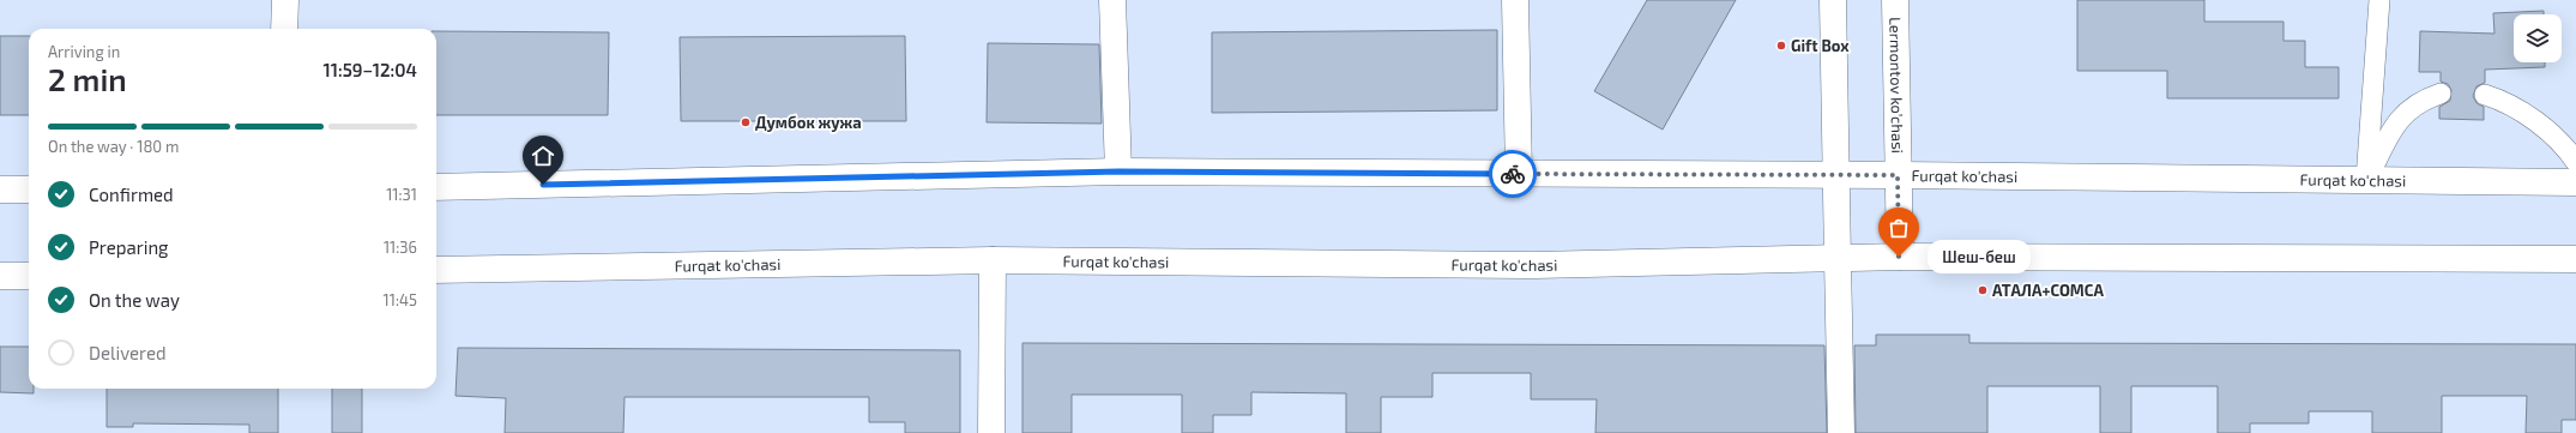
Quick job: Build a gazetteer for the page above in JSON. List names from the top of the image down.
{
  "streets": {
    "main road": ["Lermontov ko’chasi", "Furqat ko'chasi"]
  },
  "crossings": [
    ["Lermontov ko’chasi", "Furqat ko'chasi"]
  ],
  "places": [
    "Gift Box",
    "Думбок жужа",
    "Шеш-беш",
    "АТАЛА+СОМСА"
  ],
  "page": {
    "heading": ["2 min", "Arriving in", "11:59–12:04"],
    "bar": "On the way · 180 m",
    "list": [
      ["Confirmed", "11:31"],
      ["Preparing", "11:36"],
      ["On the way", "11:45"],
      "Delivered"
    ],
    "bubble": "Шеш-беш"
  }
}
